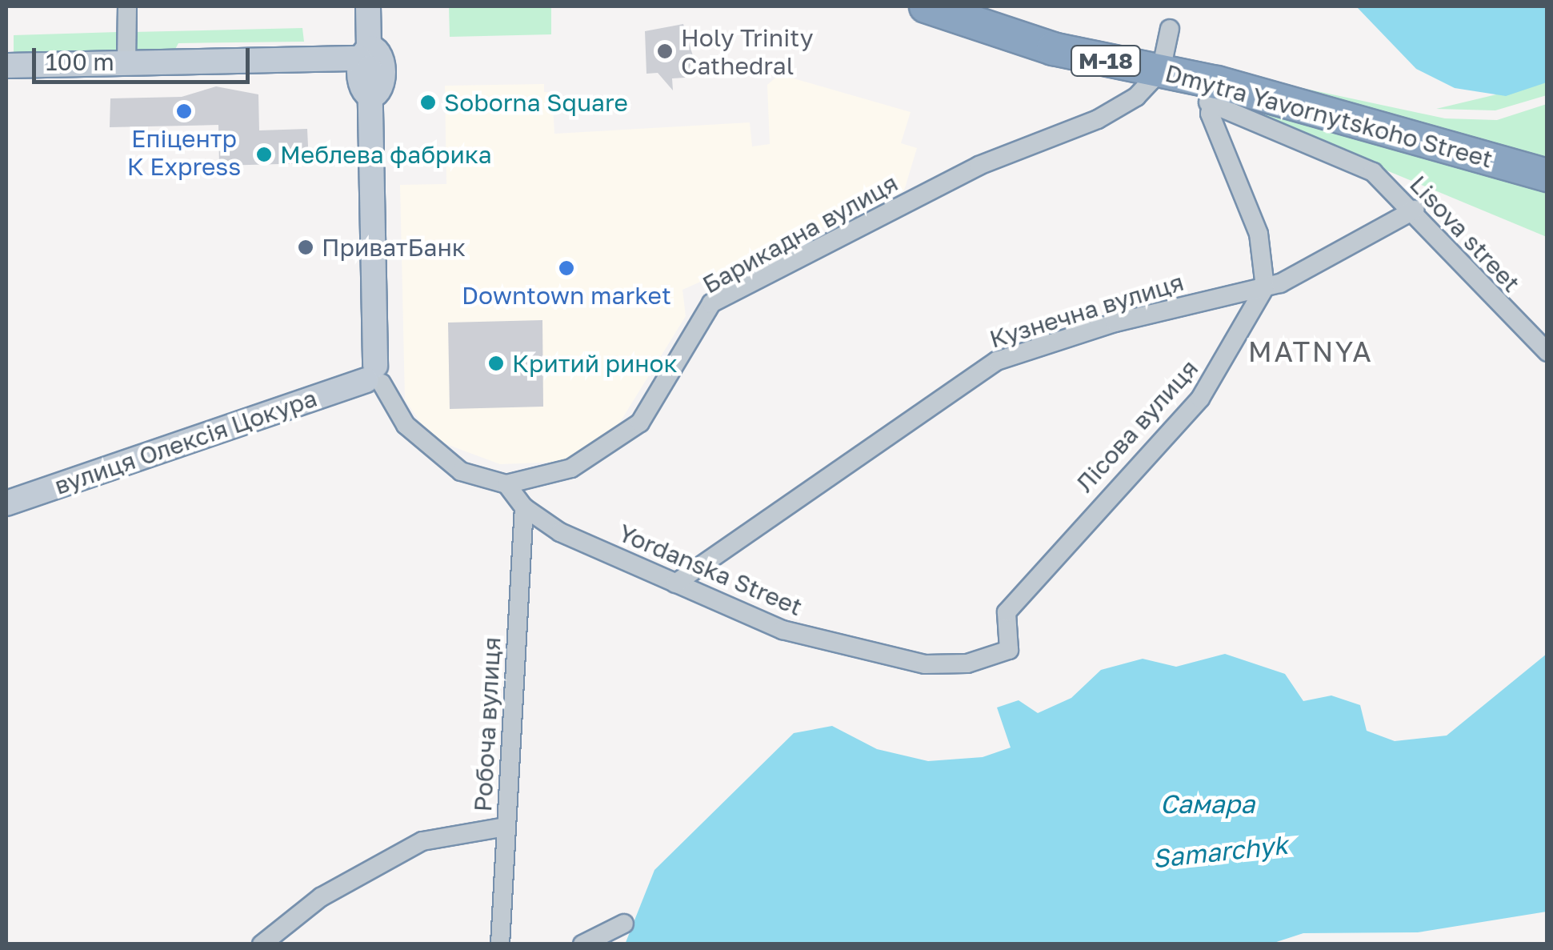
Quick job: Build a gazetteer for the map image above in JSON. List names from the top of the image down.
{
  "streets": {
    "highway": ["М-18", "Dmytra Yavornytskoho Street"],
    "street": [
      "Барикадна вулиця",
      "Lisova street",
      "Кузнечна вулиця",
      "Лісова вулиця",
      "вулиця Олексія Цокура",
      "Yordanska Street",
      "Робоча вулиця"
    ]
  },
  "crossings": [
    ["Dmytra Yavornytskoho Street", "Барикадна вулиця"],
    ["Dmytra Yavornytskoho Street", "Lisova street"],
    ["Барикадна вулиця", "Yordanska Street"],
    ["Lisova street", "Кузнечна вулиця"],
    ["Кузнечна вулиця", "Лісова вулиця"],
    ["Кузнечна вулиця", "Yordanska Street"],
    ["Лісова вулиця", "Yordanska Street"],
    ["Yordanska Street", "Робоча вулиця"]
  ],
  "districts": ["MATNYA"],
  "water": ["Самара", "Samarchyk"],
  "places": [
    "Holy Trinity Cathedral",
    "Soborna Square",
    "Епіцентр К Express",
    "Меблева фабрика",
    "ПриватБанк",
    "Downtown market",
    "Критий ринок"
  ],
  "scale_bar": "100 m"
}
